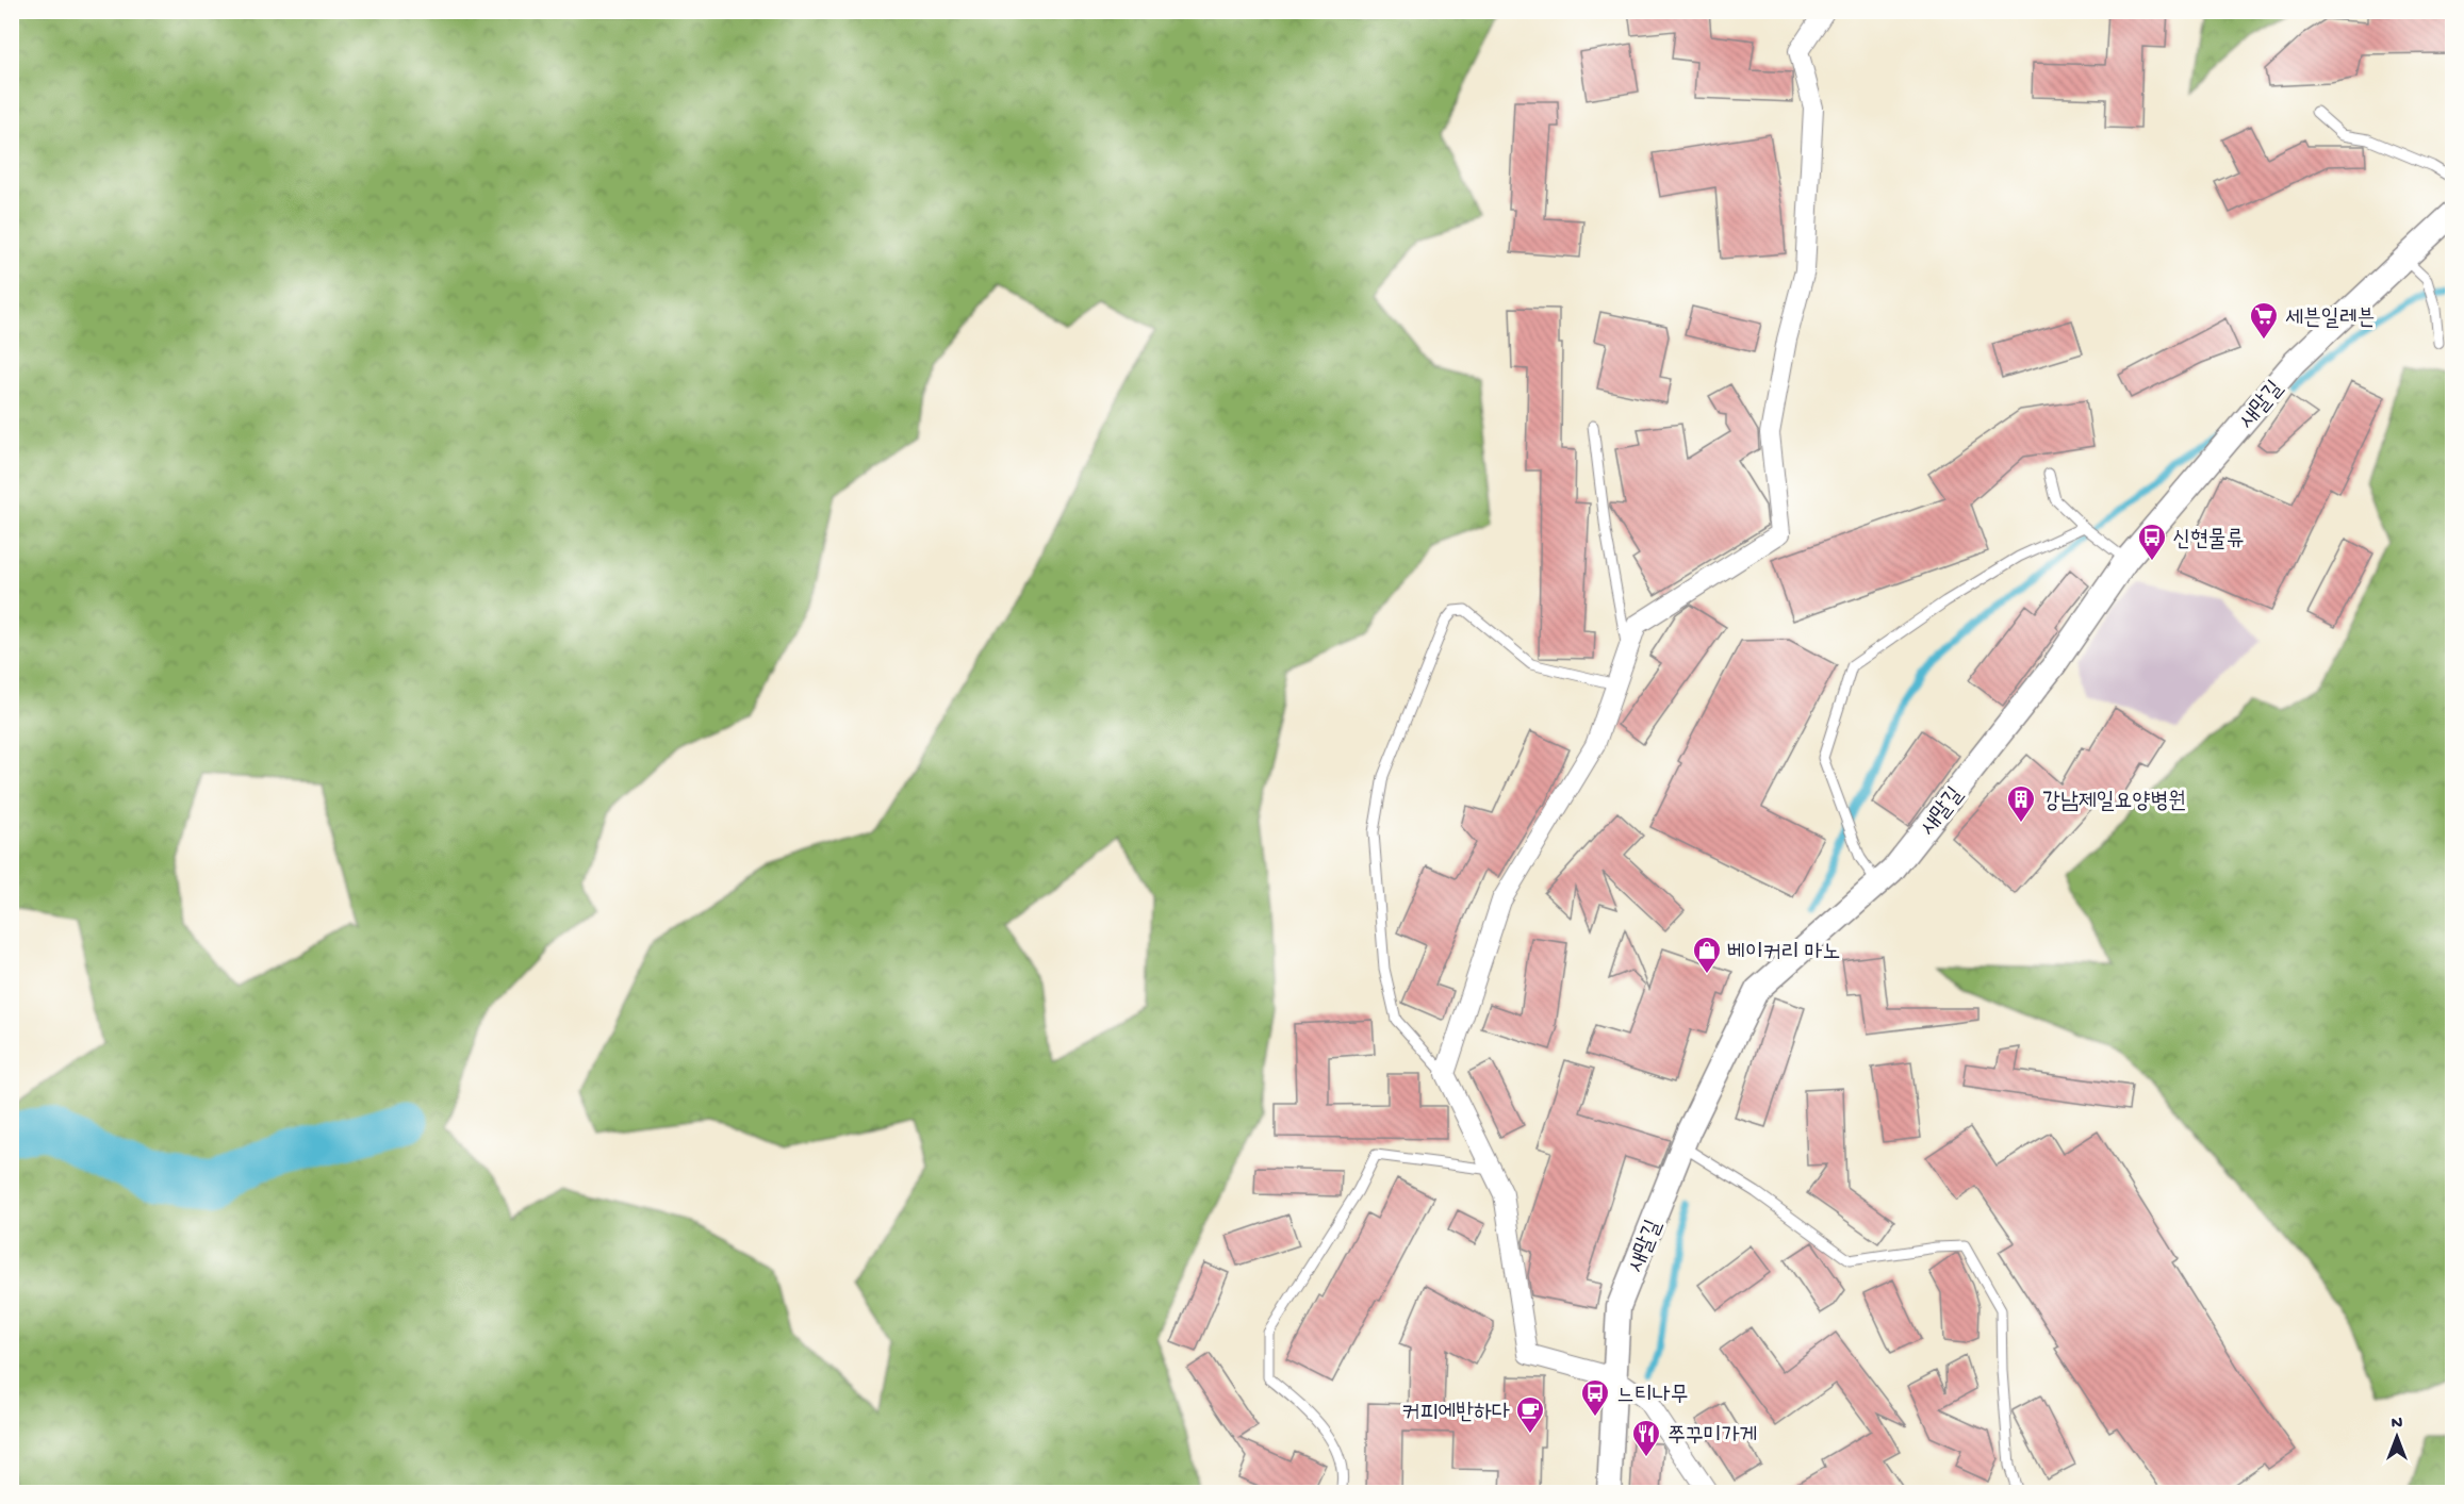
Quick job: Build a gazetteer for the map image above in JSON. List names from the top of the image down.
{
  "streets": {
    "street": ["새말길"]
  },
  "places": {
    "supermarket": ["세븐일레븐"],
    "bus stop": ["신현물류", "느티나무"],
    "building": ["강남제일요양병원"],
    "shop": ["베이커리 마노"],
    "cafe": ["커피에반하다"],
    "restaurant": ["쭈꾸미가게"]
  },
  "north": "top"
}
